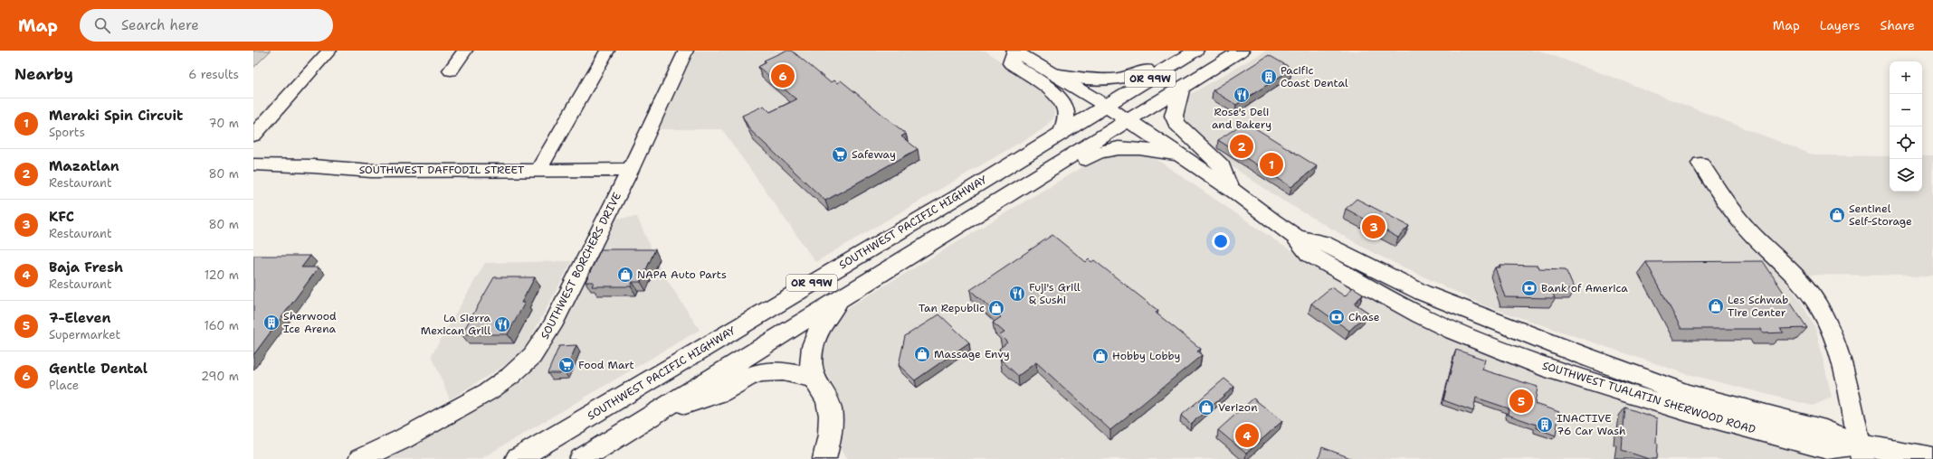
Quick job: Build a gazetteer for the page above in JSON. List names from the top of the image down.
{
  "streets": {
    "main road": ["OR 99W", "SOUTHWEST PACIFIC HIGHWAY", "SOUTHWEST TUALATIN SHERWOOD ROAD"],
    "street": ["SOUTHWEST DAFFODIL STREET", "SOUTHWEST BORCHERS DRIVE"]
  },
  "crossings": [
    ["OR 99W", "SOUTHWEST TUALATIN SHERWOOD ROAD"],
    ["SOUTHWEST DAFFODIL STREET", "SOUTHWEST BORCHERS DRIVE"],
    ["SOUTHWEST PACIFIC HIGHWAY", "SOUTHWEST TUALATIN SHERWOOD ROAD"]
  ],
  "places": {
    "building": ["Pacific Coast Dental", "Sherwood Ice Arena", "INACTIVE 76 Car Wash"],
    "restaurant": ["Rose's Deli and Bakery", "Fuji's Grill & Sushi", "La Sierra Mexican Grill"],
    "supermarket": ["Safeway", "Food Mart"],
    "shop": [
      "Sentinel Self-Storage",
      "NAPA Auto Parts",
      "Les Schwab Tire Center",
      "Tan Republic",
      "Massage Envy",
      "Hobby Lobby",
      "Verizon"
    ],
    "bank": ["Bank of America", "Chase"]
  },
  "page": {
    "header": "Map",
    "search": "Search here",
    "nav": ["Map", "Layers", "Share"],
    "heading": ["Nearby", "6 results"],
    "map_buttons": ["+", "−"],
    "pins": [
      "6",
      "2",
      "1",
      "3",
      "5",
      "4"
    ],
    "list": [
      {
        "mark": "1",
        "name": "Meraki Spin Circuit",
        "note": "Sports",
        "value": "70 m"
      },
      {
        "mark": "2",
        "name": "Mazatlan",
        "note": "Restaurant",
        "value": "80 m"
      },
      {
        "mark": "3",
        "name": "KFC",
        "note": "Restaurant",
        "value": "80 m"
      },
      {
        "mark": "4",
        "name": "Baja Fresh",
        "note": "Restaurant",
        "value": "120 m"
      },
      {
        "mark": "5",
        "name": "7-Eleven",
        "note": "Supermarket",
        "value": "160 m"
      },
      {
        "mark": "6",
        "name": "Gentle Dental",
        "note": "Place",
        "value": "290 m"
      }
    ]
  }
}
